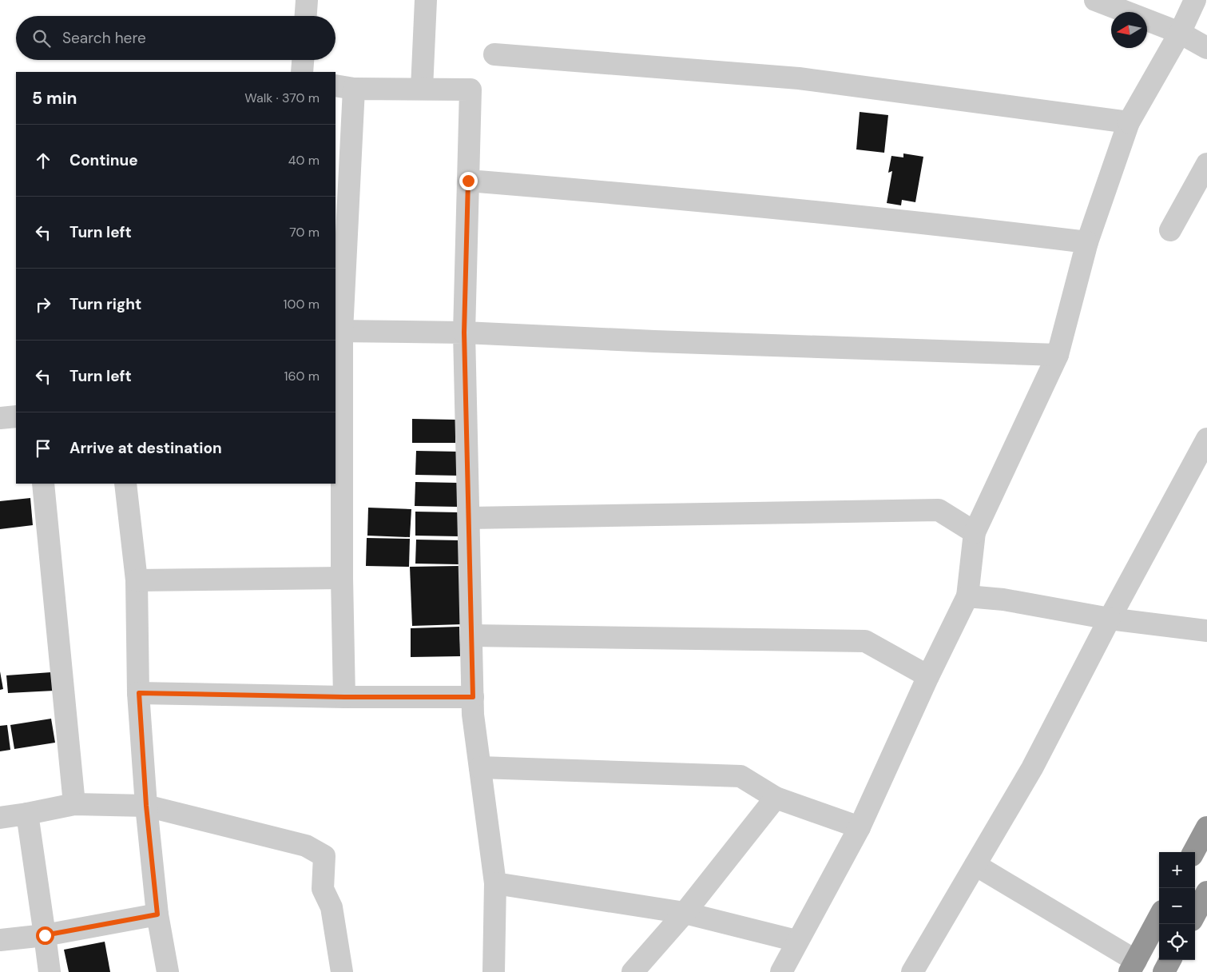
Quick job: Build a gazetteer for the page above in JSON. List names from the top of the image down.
{
  "north": "left",
  "page": {
    "search": "Search here",
    "heading": ["5 min", "Walk · 370 m"],
    "list": [
      ["Continue", "40 m"],
      ["Turn left", "70 m"],
      ["Turn right", "100 m"],
      ["Turn left", "160 m"],
      "Arrive at destination"
    ],
    "map_buttons": ["+", "−"]
  }
}
